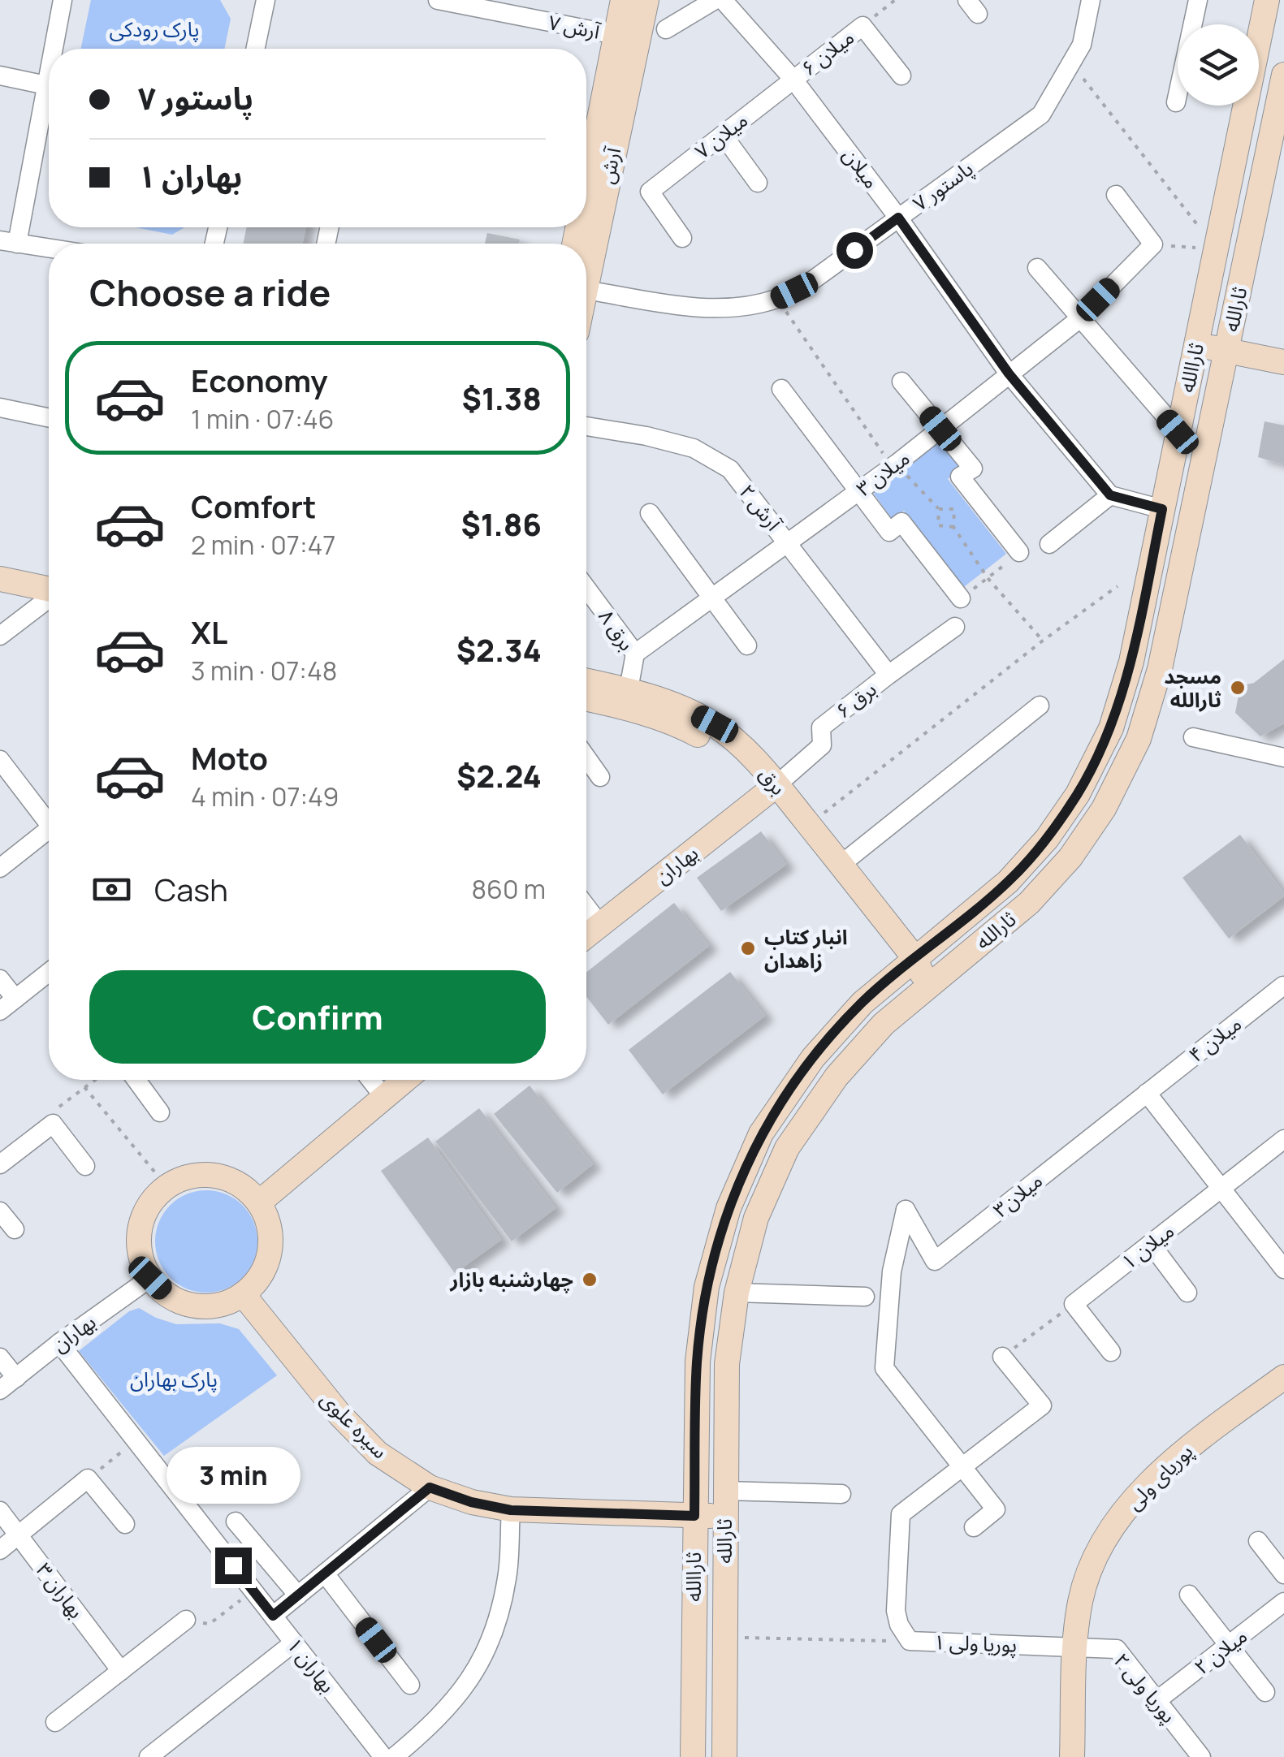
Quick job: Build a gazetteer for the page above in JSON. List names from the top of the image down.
{
  "streets": {
    "main road": [
      "آرش",
      "ثارالله",
      "ثاراالله",
      "برق",
      "بهاران",
      "سیره علوی",
      "پوریای ولی"
    ],
    "street": [
      "آرش ۷",
      "میلان ۶",
      "میلان ۷",
      "میلان",
      "پاستور ۷",
      "میلان ۳",
      "آرش ۲",
      "برق ۸",
      "برق ۶",
      "میلان ۴",
      "میلان۳",
      "میلان ۱",
      "بهاران ۳",
      "پوریا ولی ۱",
      "میلان ۲",
      "بهاران ۱",
      "پوریا ولی ۲"
    ]
  },
  "crossings": [
    ["آرش ۷", "آرش"],
    ["میلان ۶", "میلان ۷"],
    ["میلان ۶", "میلان"],
    ["میلان ۷", "میلان"],
    ["میلان", "پاستور ۷"],
    ["میلان", "میلان ۳"],
    ["ثارالله", "سیره علوی"],
    ["ثاراالله", "برق"],
    ["ثاراالله", "سیره علوی"],
    ["میلان ۳", "آرش ۲"],
    ["میلان ۳", "برق ۸"],
    ["آرش ۲", "برق ۶"],
    ["برق ۸", "برق"],
    ["برق ۶", "برق"],
    ["برق ۶", "بهاران"],
    ["برق", "بهاران"],
    ["بهاران", "سیره علوی"],
    ["بهاران", "بهاران ۱"],
    ["میلان ۴", "میلان۳"],
    ["میلان۳", "پوریا ولی ۱"],
    ["پوریای ولی", "پوریا ولی ۱"],
    ["پوریای ولی", "پوریا ولی ۲"],
    ["پوریا ولی ۱", "پوریا ولی ۲"],
    ["میلان ۲", "پوریا ولی ۲"]
  ],
  "parks": ["پارک رودکی", "پارک بهاران"],
  "places": ["مسجد ثارالله", "انبار کتاب زاهدان", "چهارشنبه بازار"],
  "page": {
    "banner": ["پاستور ۷", "بهاران ۱"],
    "heading": "Choose a ride",
    "list": [
      {
        "name": "Economy",
        "note": "1 min · 07:46",
        "value": "$1.38"
      },
      {
        "name": "Comfort",
        "note": "2 min · 07:47",
        "value": "$1.86"
      },
      {
        "name": "XL",
        "note": "3 min · 07:48",
        "value": "$2.34"
      },
      {
        "name": "Moto",
        "note": "4 min · 07:49",
        "value": "$2.24"
      }
    ],
    "pay": ["Cash", "860 m"],
    "buttons": "Confirm",
    "bubble": "3 min"
  }
}
